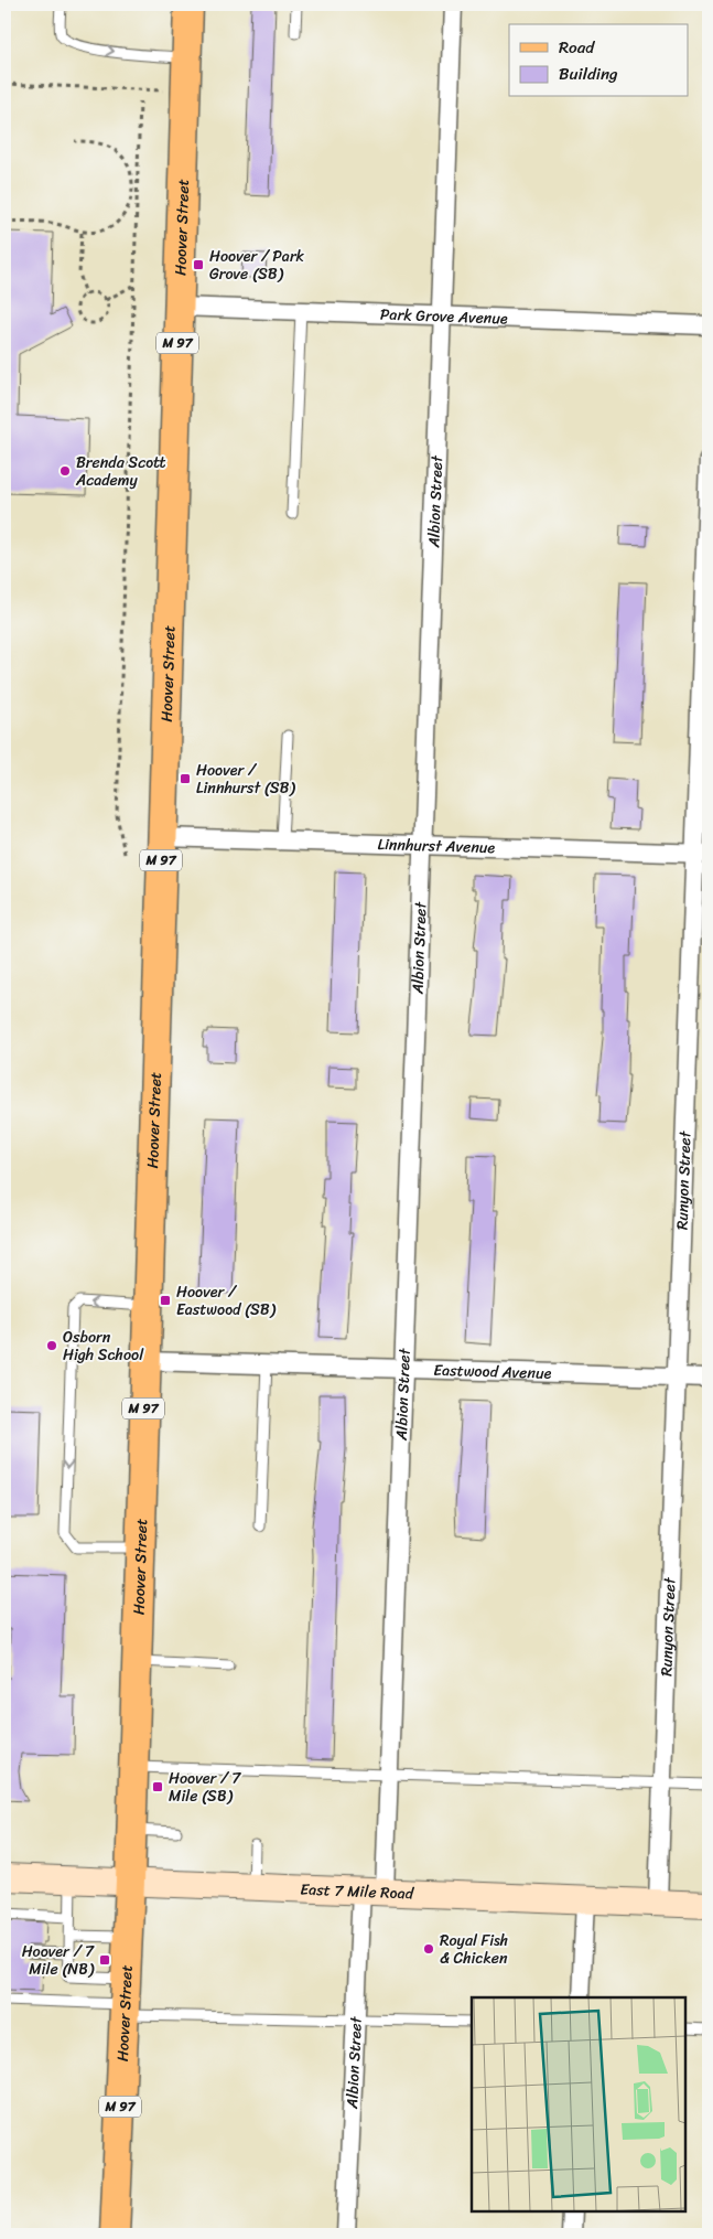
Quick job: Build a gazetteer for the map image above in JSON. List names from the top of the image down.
{
  "streets": {
    "main road": ["Hoover Street", "M 97"],
    "street": [
      "Park Grove Avenue",
      "Albion Street",
      "Linnhurst Avenue",
      "Runyon Street",
      "Eastwood Avenue",
      "East 7 Mile Road"
    ]
  },
  "crossings": [
    ["Hoover Street", "Park Grove Avenue"],
    ["Hoover Street", "Linnhurst Avenue"],
    ["Hoover Street", "Eastwood Avenue"],
    ["Hoover Street", "East 7 Mile Road"],
    ["Park Grove Avenue", "Albion Street"],
    ["Albion Street", "Linnhurst Avenue"],
    ["Albion Street", "Eastwood Avenue"],
    ["Albion Street", "East 7 Mile Road"],
    ["Linnhurst Avenue", "Runyon Street"],
    ["Runyon Street", "Eastwood Avenue"],
    ["Runyon Street", "East 7 Mile Road"]
  ],
  "places": {
    "transit": [
      "Hoover / Park Grove (SB)",
      "Hoover / Linnhurst (SB)",
      "Hoover / Eastwood (SB)",
      "Hoover / 7 Mile (SB)",
      "Hoover / 7 Mile (NB)"
    ],
    "other": ["Brenda Scott Academy", "Osborn High School", "Royal Fish & Chicken"]
  },
  "legend": ["Road", "Building"]
}
